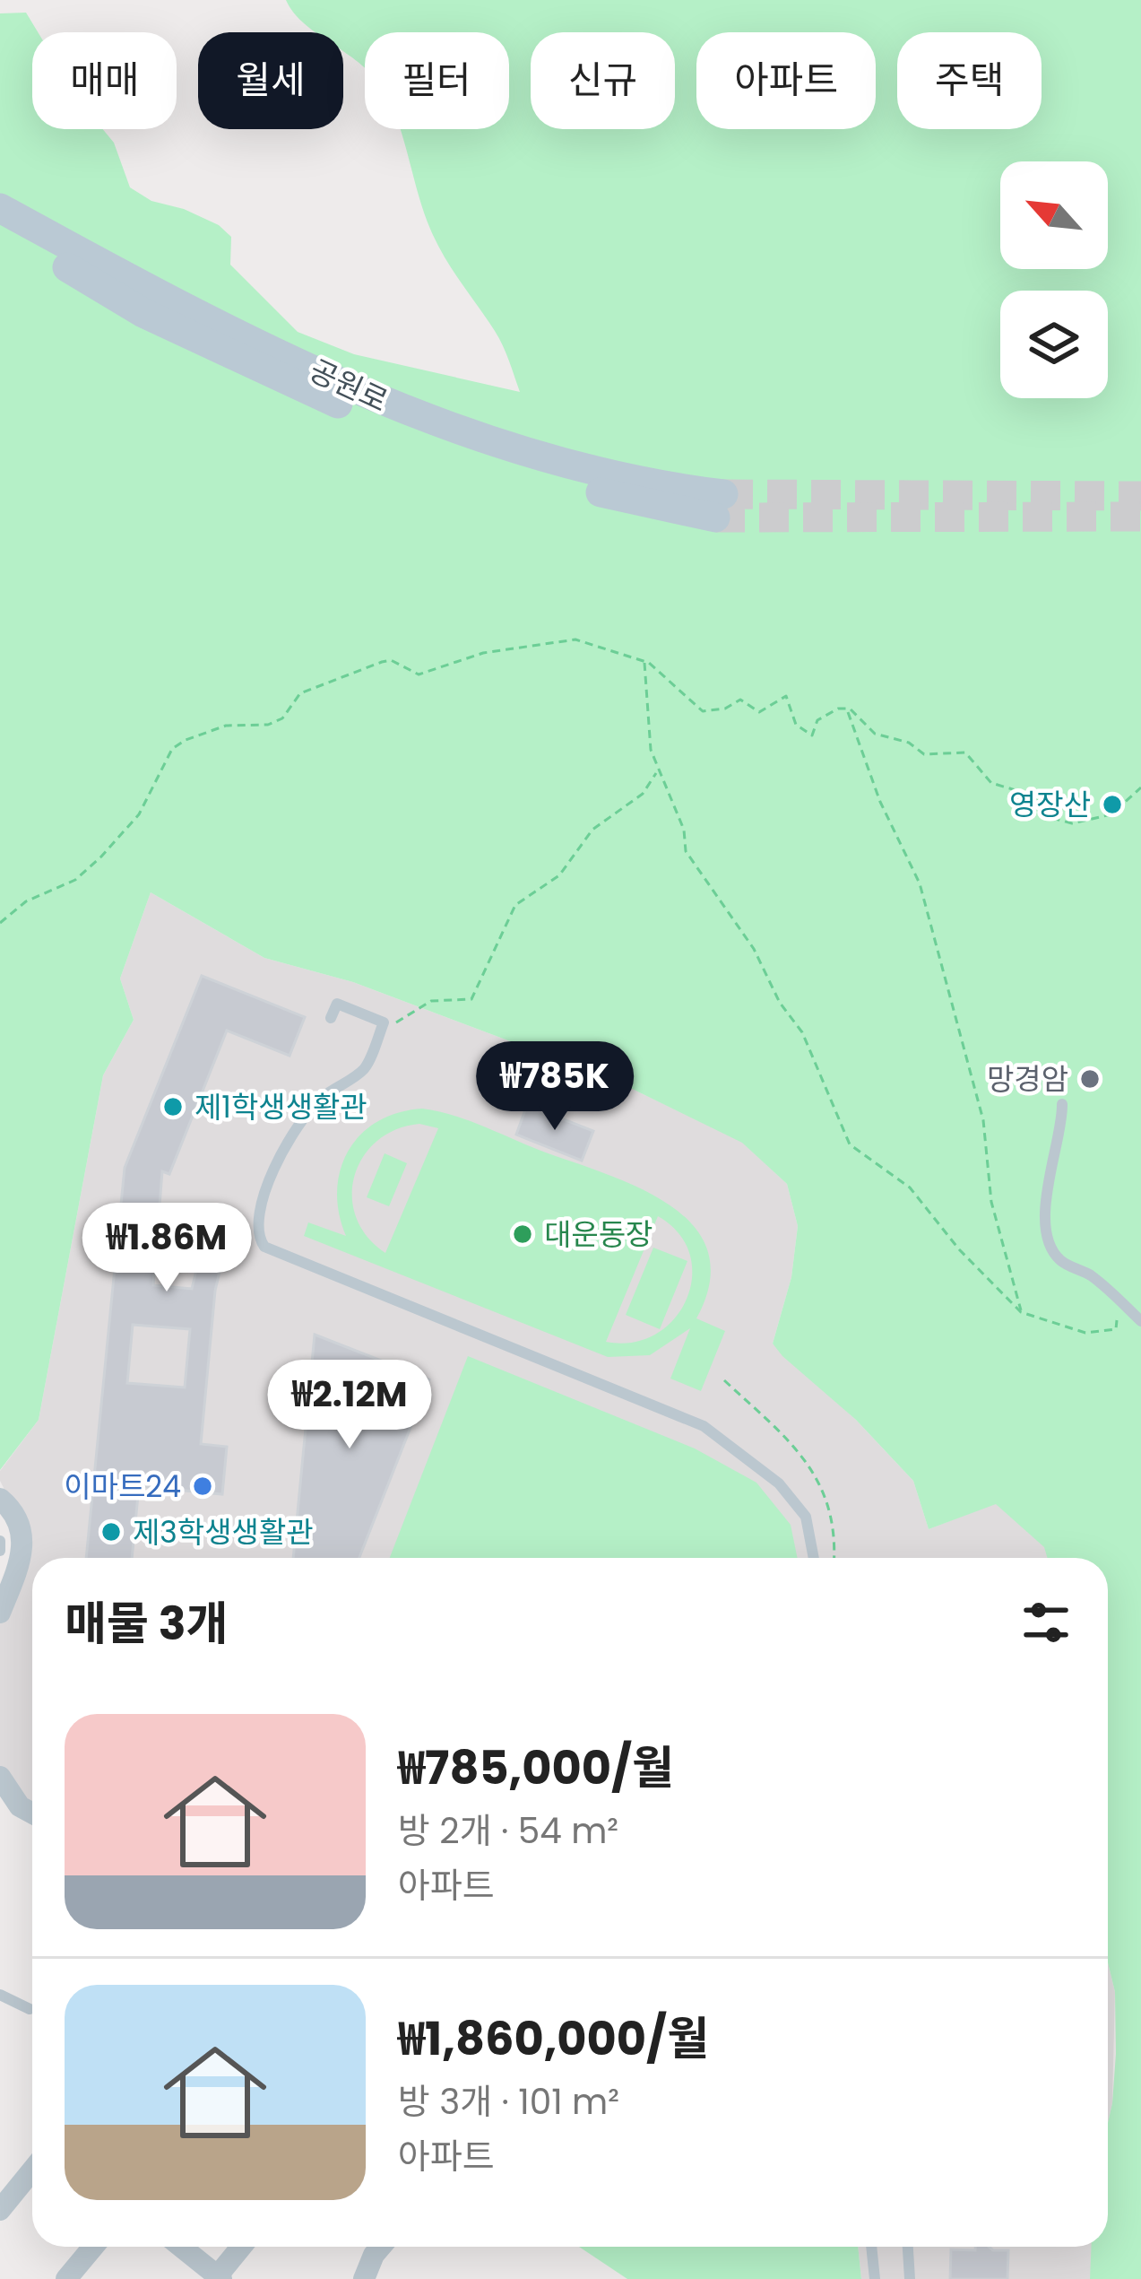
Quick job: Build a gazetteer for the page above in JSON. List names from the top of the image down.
{
  "streets": {
    "main road": ["공원로"]
  },
  "places": [
    "영장산",
    "망경암",
    "제1학생생활관",
    "대운동장",
    "이마트24",
    "제3학생생활관"
  ],
  "north": "top left",
  "page": {
    "chip": [
      "매매",
      "월세",
      "필터",
      "신규",
      "아파트",
      "주택"
    ],
    "price": ["₩785K", "₩1.86M", "₩2.12M"],
    "heading": "매물 3개",
    "list": [
      {
        "name": "₩785,000/월",
        "note": "방 2개 · 54 m² · 아파트"
      },
      {
        "name": "₩1,860,000/월",
        "note": "방 3개 · 101 m² · 아파트"
      }
    ]
  }
}
